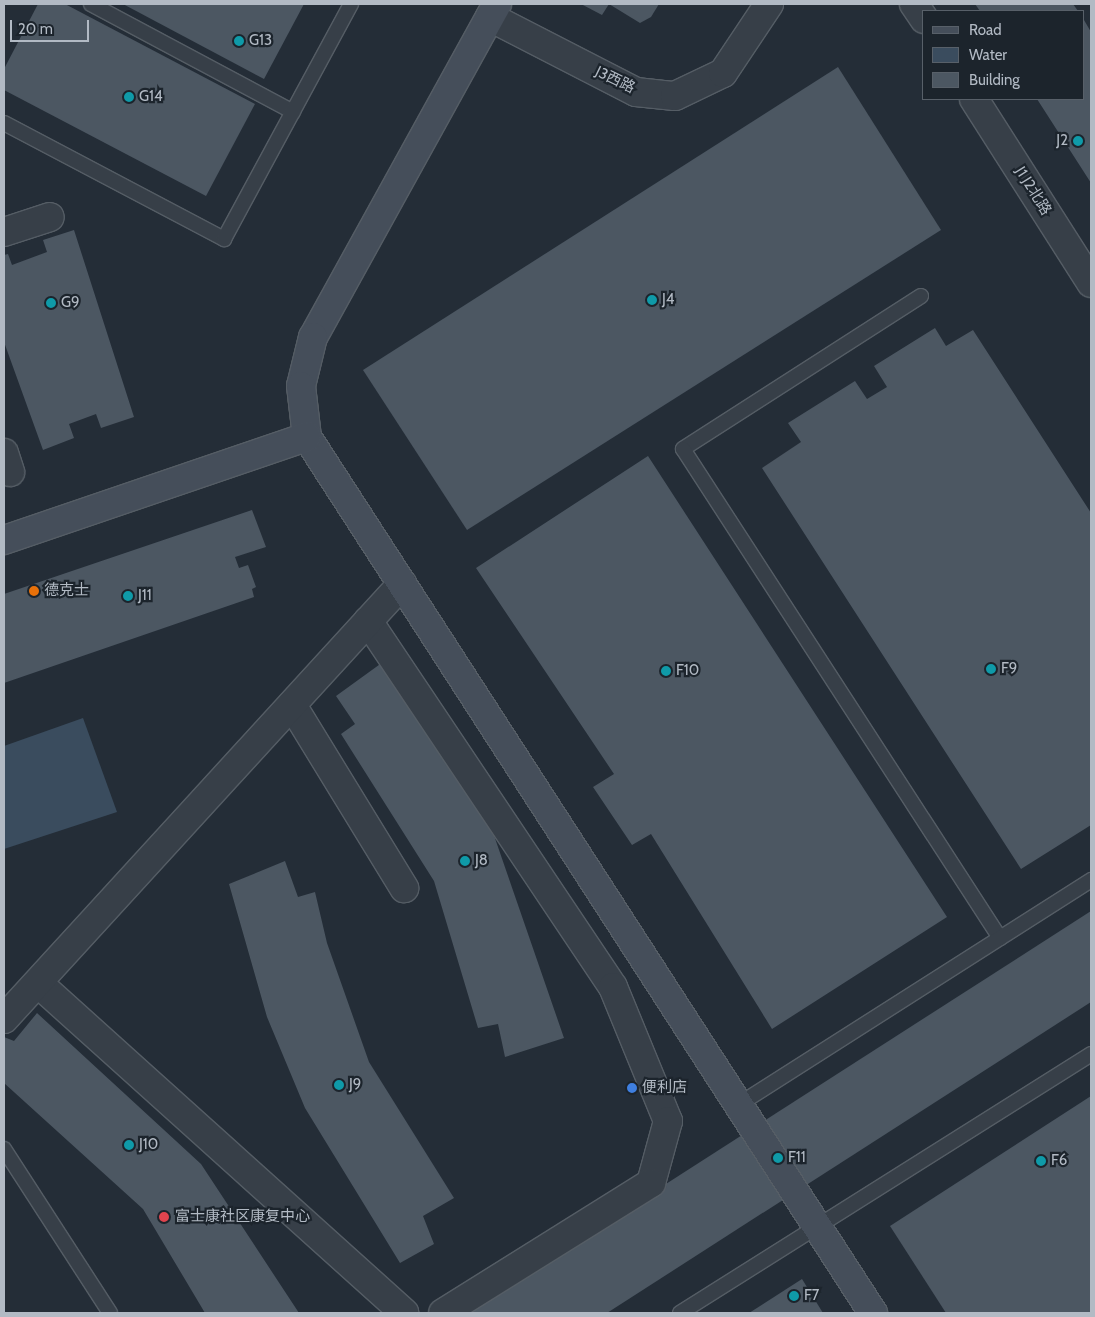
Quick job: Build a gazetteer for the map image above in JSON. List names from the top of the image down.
{
  "streets": {
    "street": ["J3西路", "J1 J2北路"]
  },
  "places": [
    "G13",
    "G14",
    "J2",
    "J4",
    "G9",
    "德克士",
    "J11",
    "F9",
    "F10",
    "J8",
    "J9",
    "便利店",
    "J10",
    "F11",
    "F6",
    "富士康社区康复中心",
    "F7"
  ],
  "legend": ["Road", "Water", "Building"],
  "scale_bar": "20 m"
}
